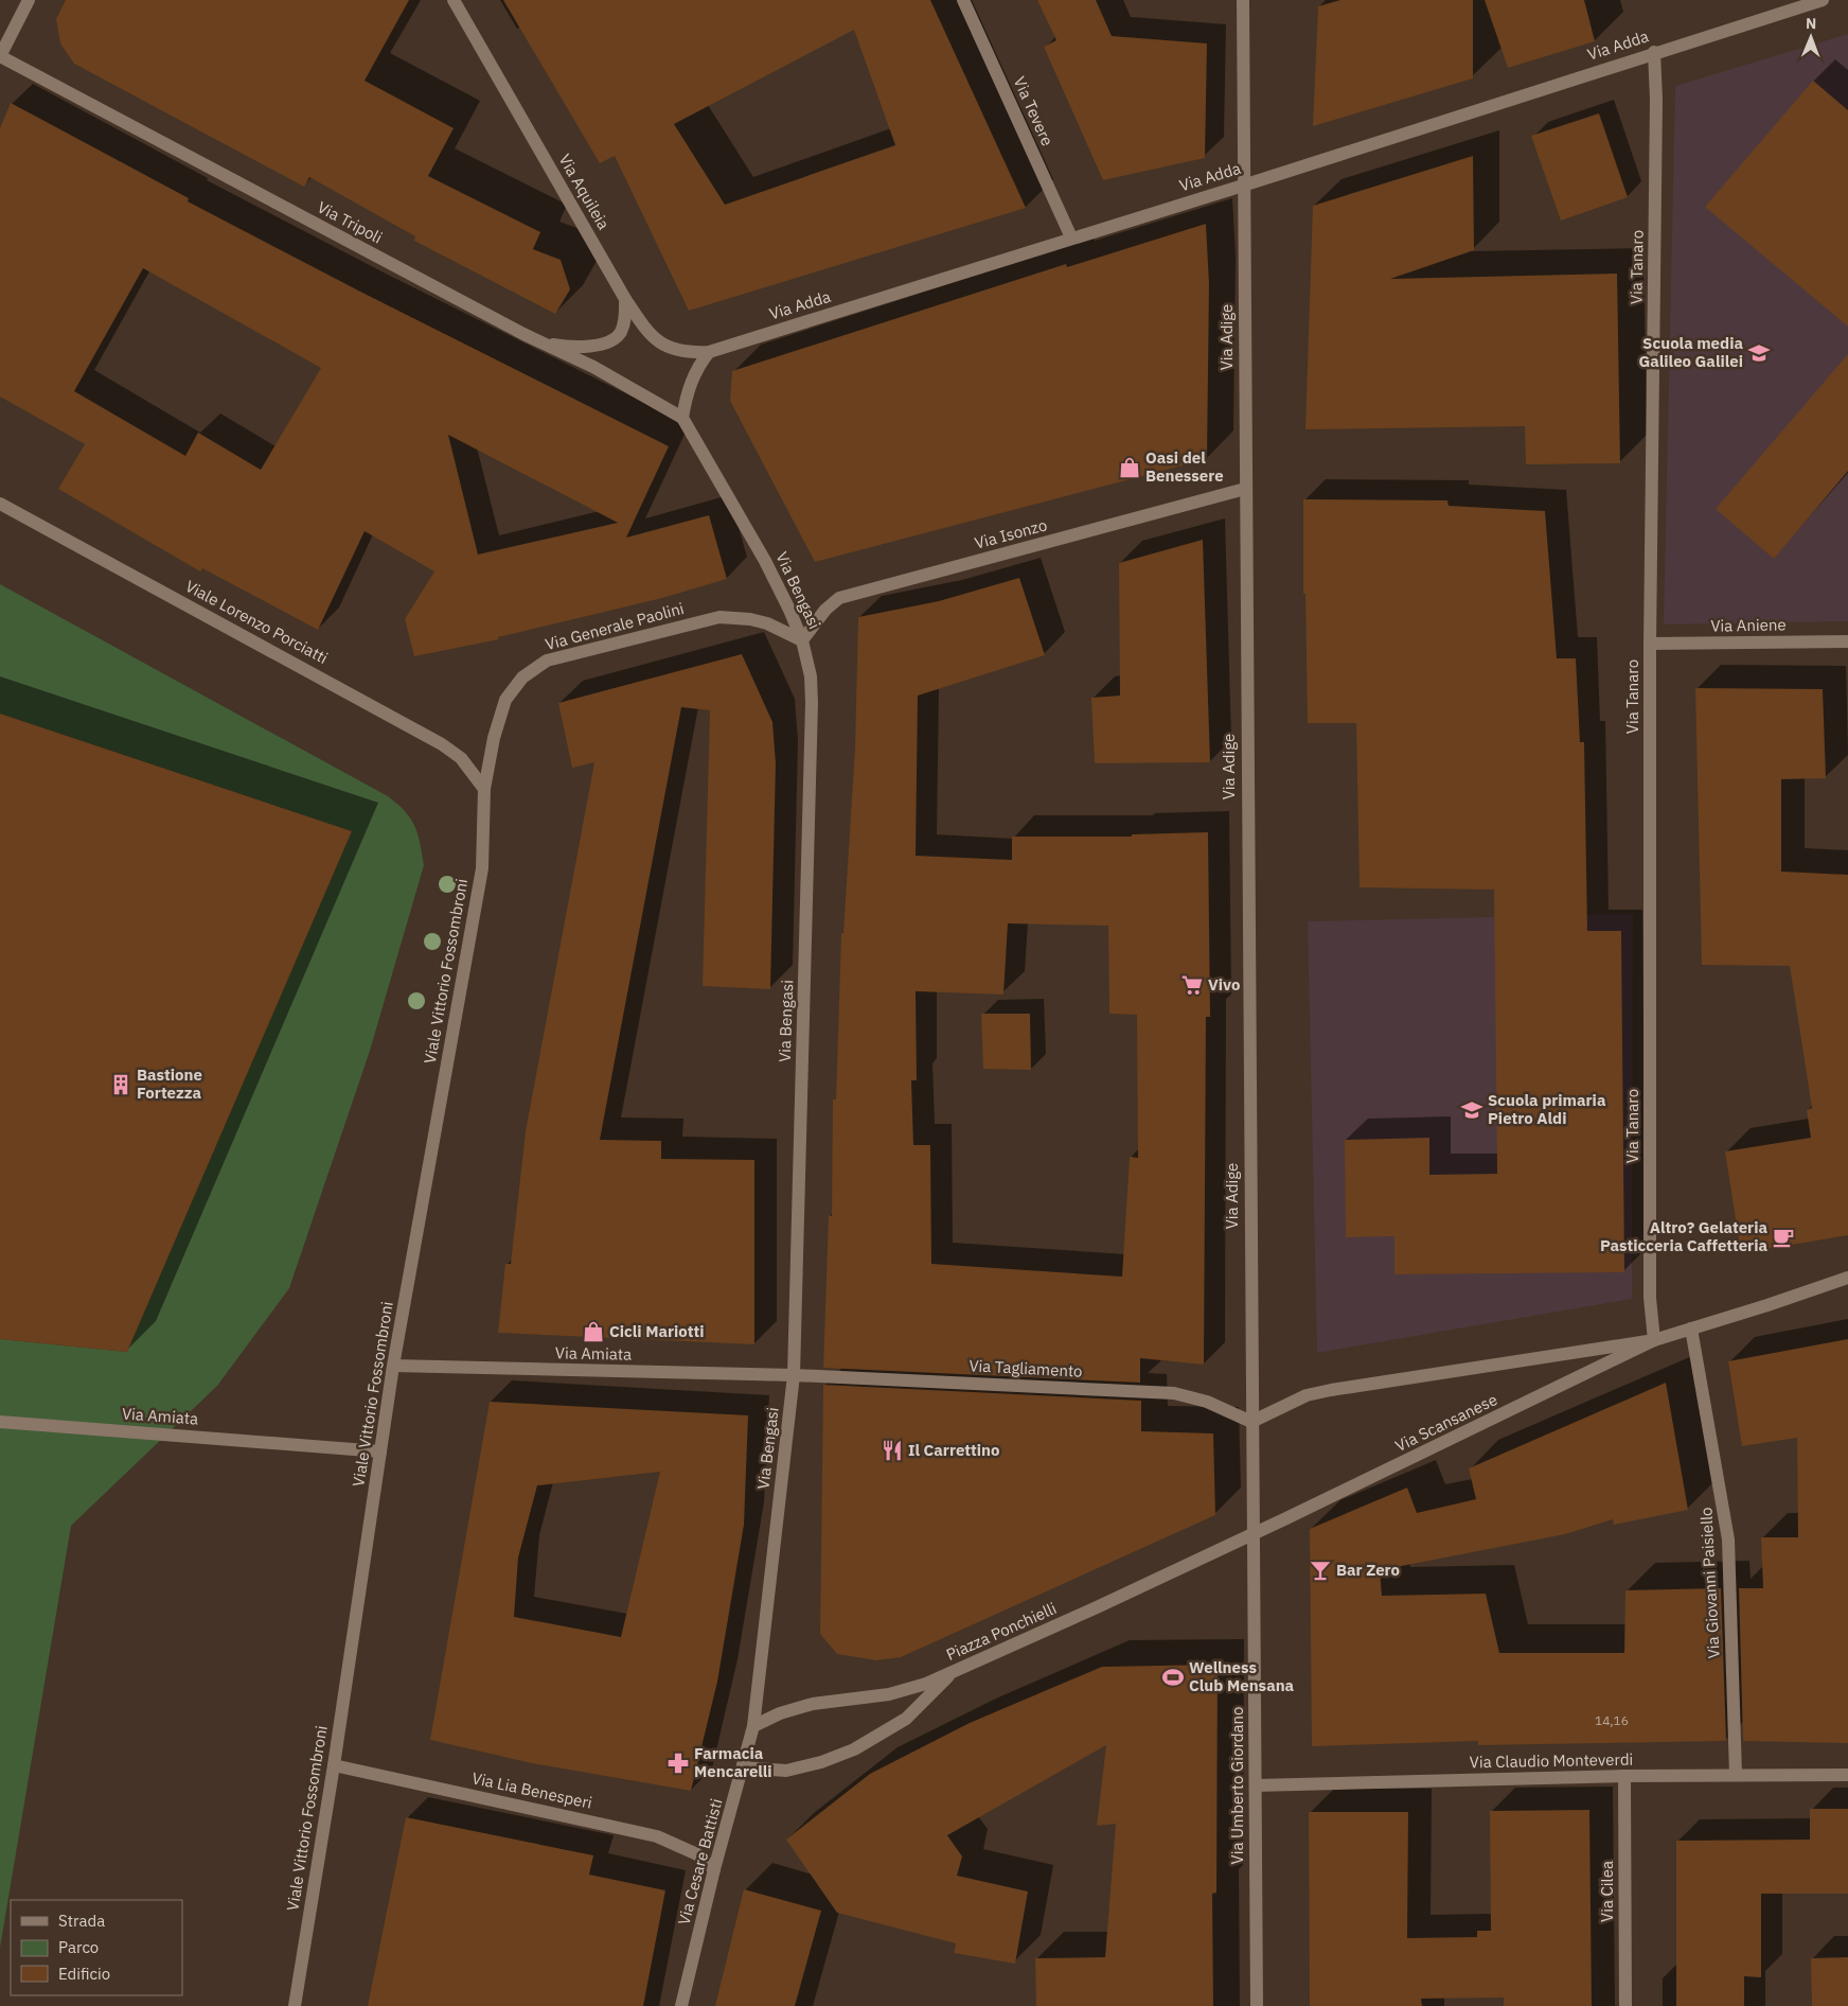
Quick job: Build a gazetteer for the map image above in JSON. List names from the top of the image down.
{
  "streets": {
    "street": [
      "Via Adda",
      "Via Tevere",
      "Via Aquileia",
      "Via Tripoli",
      "Via Tanaro",
      "Via Adige",
      "Via Isonzo",
      "Via Bengasi",
      "Viale Lorenzo Porciatti",
      "Via Aniene",
      "Via Generale Paolini",
      "Viale Vittorio Fossombroni",
      "Via Amiata",
      "Via Tagliamento",
      "Via Scansanese",
      "Via Giovanni Paisiello",
      "Piazza Ponchielli",
      "Via Claudio Monteverdi",
      "Via Umberto Giordano",
      "Via Lia Benesperi",
      "Via Cesare Battisti",
      "Via Cilea"
    ]
  },
  "crossings": [
    ["Via Adda", "Via Tevere"],
    ["Via Adda", "Via Aquileia"],
    ["Via Adda", "Via Tanaro"],
    ["Via Adda", "Via Adige"],
    ["Via Tripoli", "Via Bengasi"],
    ["Via Tanaro", "Via Aniene"],
    ["Via Tanaro", "Via Scansanese"],
    ["Via Adige", "Via Isonzo"],
    ["Via Adige", "Via Tagliamento"],
    ["Via Adige", "Via Scansanese"],
    ["Via Adige", "Piazza Ponchielli"],
    ["Via Adige", "Via Umberto Giordano"],
    ["Via Isonzo", "Via Bengasi"],
    ["Via Isonzo", "Via Generale Paolini"],
    ["Via Bengasi", "Via Generale Paolini"],
    ["Via Bengasi", "Via Amiata"],
    ["Via Bengasi", "Via Tagliamento"],
    ["Via Bengasi", "Piazza Ponchielli"],
    ["Via Bengasi", "Via Cesare Battisti"],
    ["Viale Lorenzo Porciatti", "Via Generale Paolini"],
    ["Viale Lorenzo Porciatti", "Viale Vittorio Fossombroni"],
    ["Via Generale Paolini", "Viale Vittorio Fossombroni"],
    ["Viale Vittorio Fossombroni", "Via Amiata"],
    ["Viale Vittorio Fossombroni", "Via Lia Benesperi"],
    ["Via Amiata", "Via Tagliamento"],
    ["Via Tagliamento", "Via Scansanese"],
    ["Via Scansanese", "Via Giovanni Paisiello"],
    ["Via Scansanese", "Piazza Ponchielli"],
    ["Via Scansanese", "Via Umberto Giordano"],
    ["Via Giovanni Paisiello", "Via Claudio Monteverdi"],
    ["Piazza Ponchielli", "Via Umberto Giordano"],
    ["Piazza Ponchielli", "Via Cesare Battisti"],
    ["Via Claudio Monteverdi", "Via Umberto Giordano"],
    ["Via Claudio Monteverdi", "Via Cilea"],
    ["Via Lia Benesperi", "Via Cesare Battisti"]
  ],
  "places": {
    "school or university": ["Scuola media Galileo Galilei", "Scuola primaria Pietro Aldi"],
    "shop": ["Oasi del Benessere", "Cicli Mariotti"],
    "supermarket": ["Vivo"],
    "building": ["Bastione Fortezza"],
    "cafe": ["Altro? Gelateria Pasticceria Caffetteria"],
    "restaurant": ["Il Carrettino"],
    "bar": ["Bar Zero"],
    "sports": ["Wellness Club Mensana"],
    "pharmacy": ["Farmacia Mencarelli"]
  },
  "house_numbers": ["14,16"],
  "legend": ["Strada", "Parco", "Edificio"],
  "north": "top"
}
